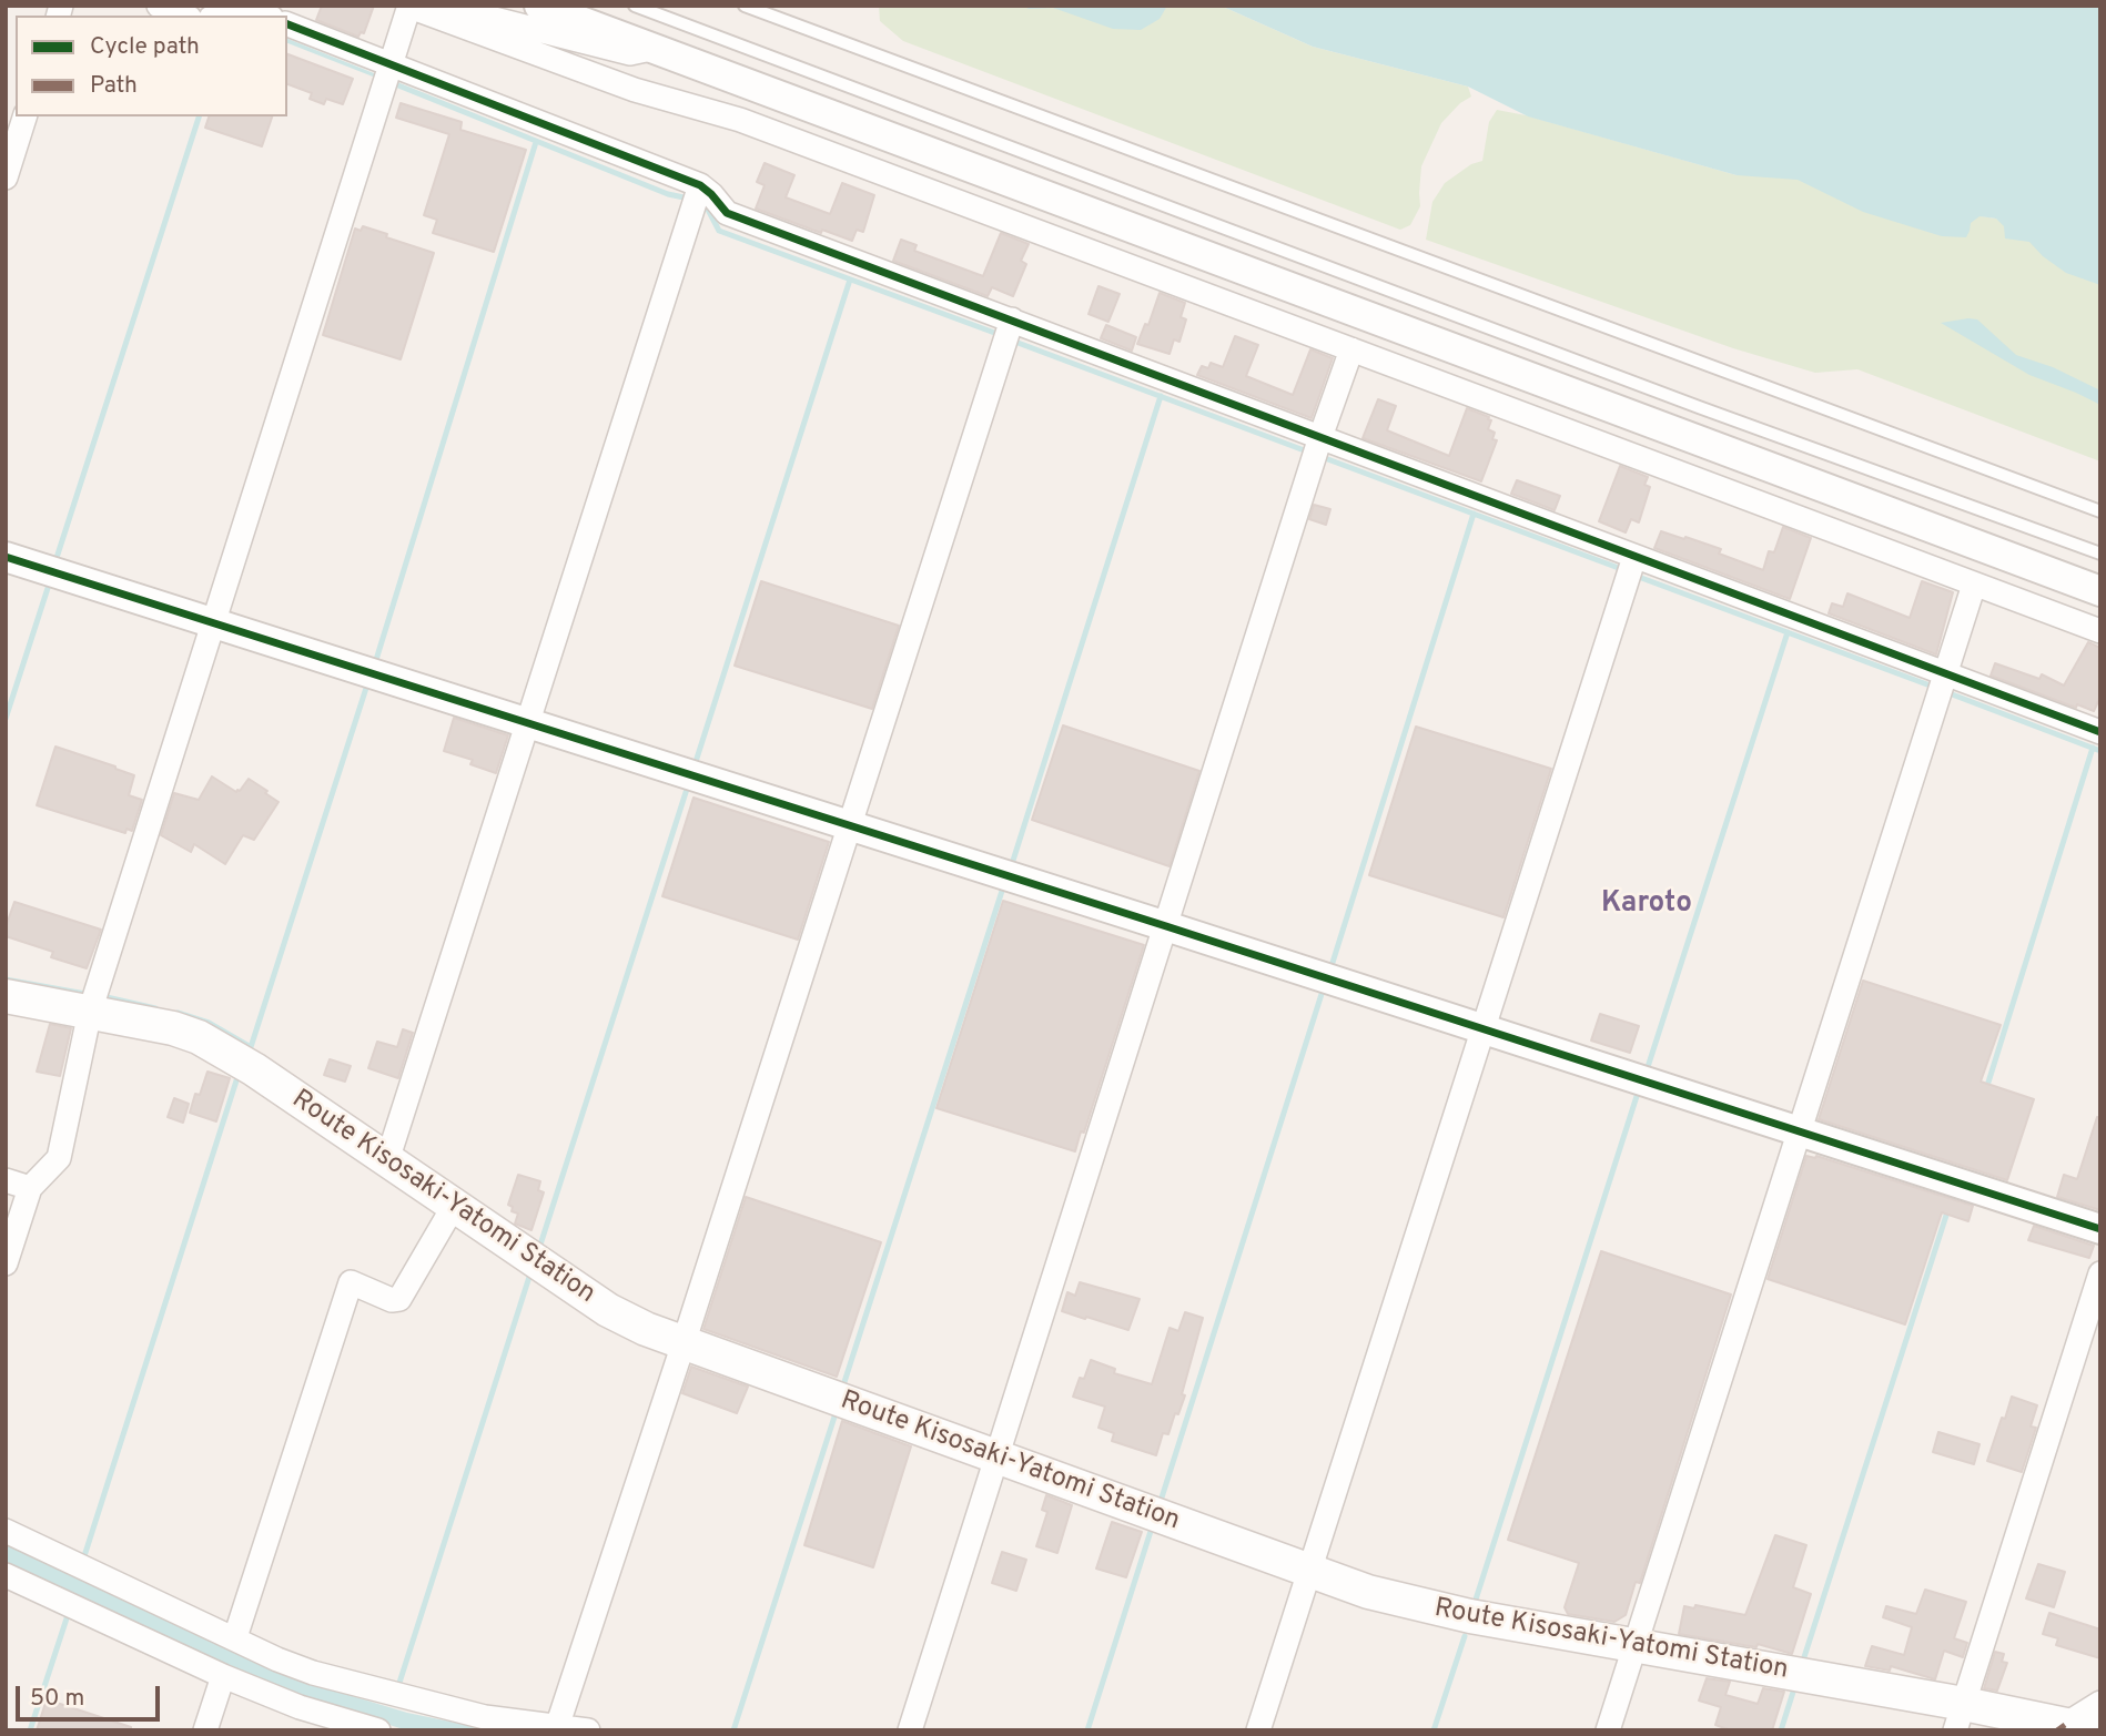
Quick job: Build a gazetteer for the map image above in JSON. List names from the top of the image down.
{
  "streets": {
    "main road": ["Route Kisosaki-Yatomi Station"]
  },
  "districts": ["Karoto"],
  "legend": ["Cycle path", "Path"],
  "scale_bar": "50 m"
}
